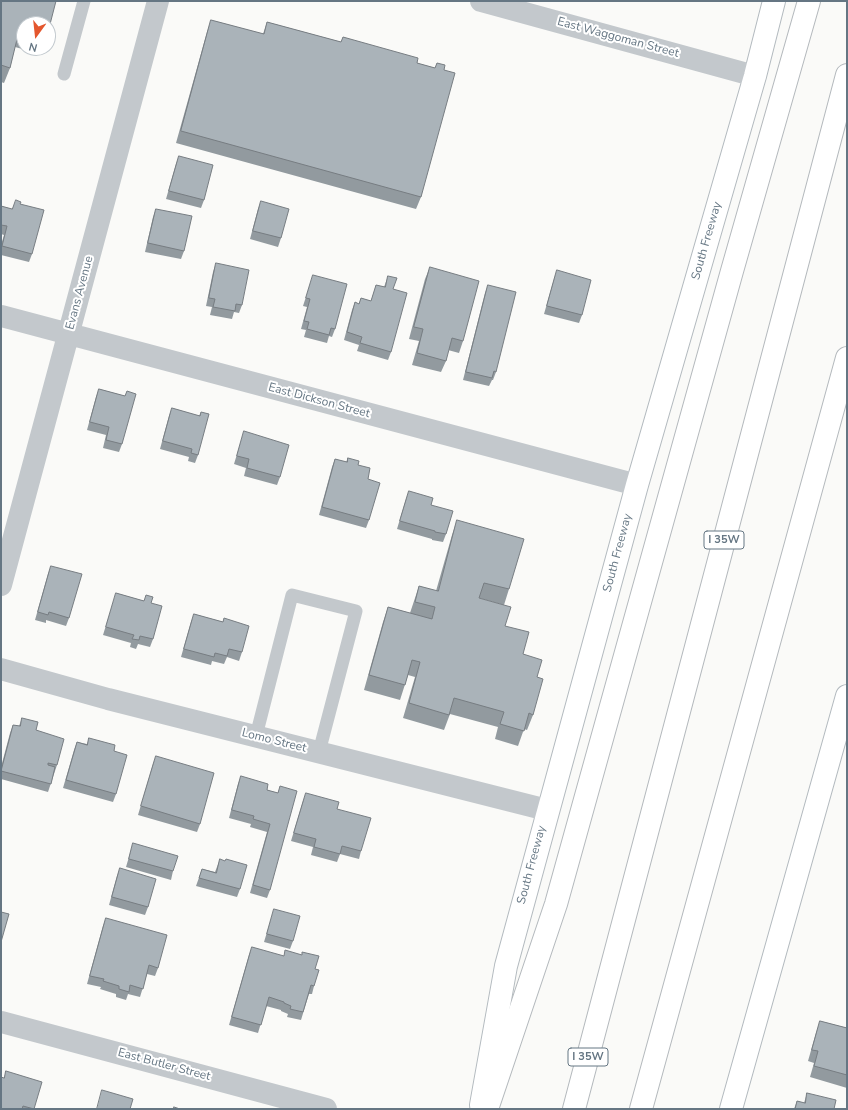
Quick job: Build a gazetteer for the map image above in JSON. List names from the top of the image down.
{
  "streets": {
    "main road": ["South Freeway", "I 35W"],
    "street": [
      "East Waggoman Street",
      "Evans Avenue",
      "East Dickson Street",
      "Lomo Street",
      "East Butler Street"
    ]
  },
  "crossings": [
    ["East Waggoman Street", "South Freeway"],
    ["South Freeway", "East Dickson Street"],
    ["South Freeway", "Lomo Street"],
    ["Evans Avenue", "East Dickson Street"]
  ],
  "north": "bottom"
}
